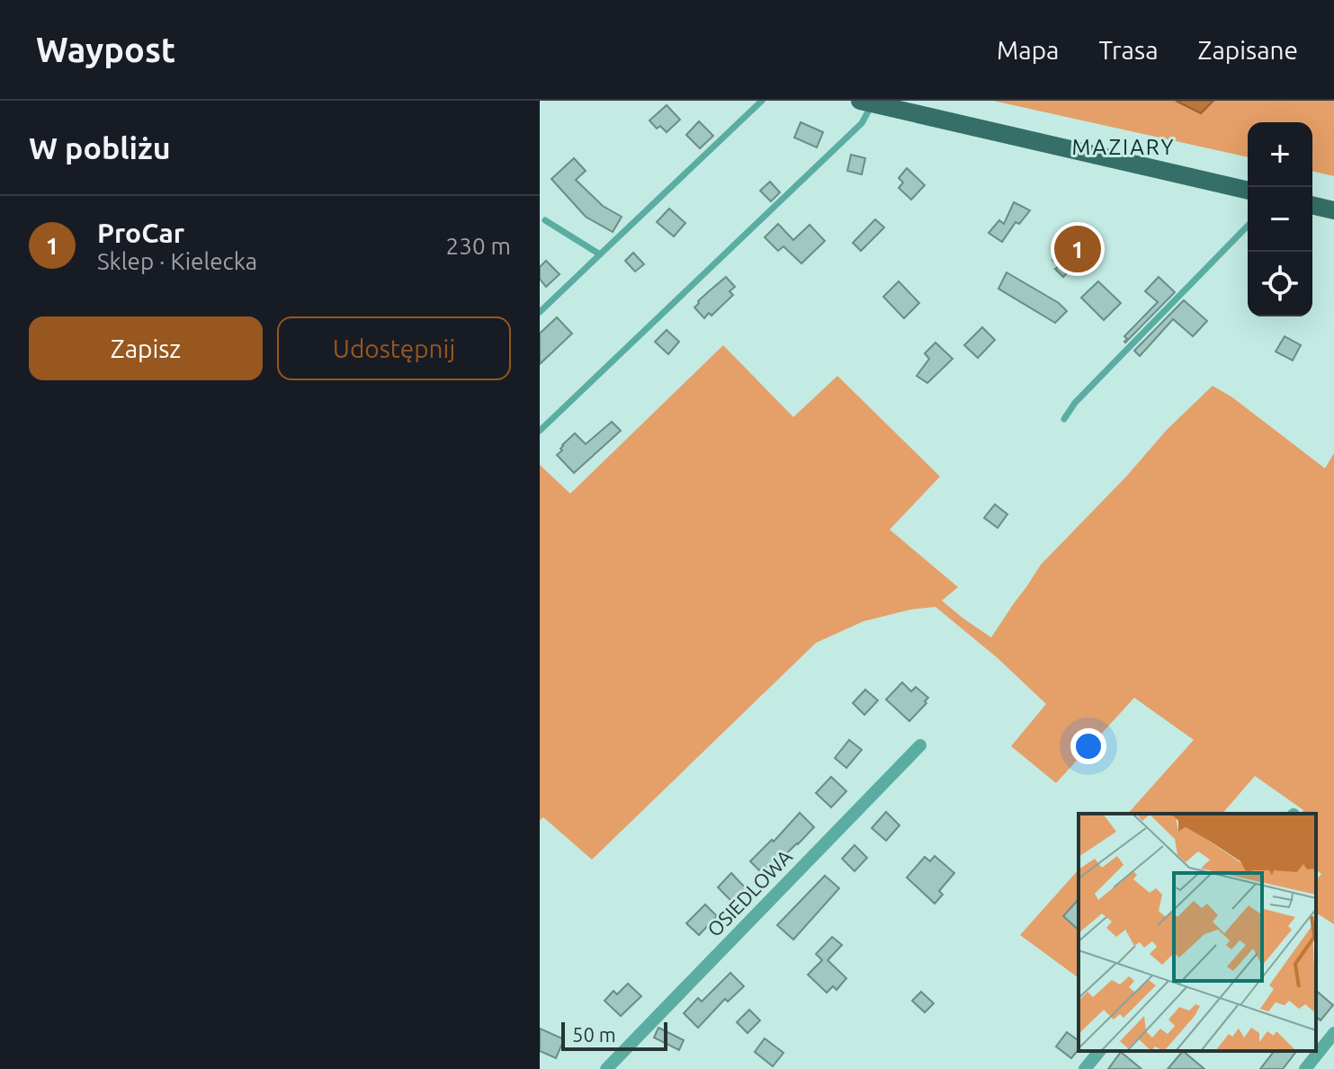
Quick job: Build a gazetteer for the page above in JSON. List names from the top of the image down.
{
  "streets": {
    "street": ["OSIEDLOWA"]
  },
  "districts": ["MAZIARY"],
  "scale_bar": "50 m",
  "page": {
    "header": "Waypost",
    "nav": ["Mapa", "Trasa", "Zapisane"],
    "heading": "W pobliżu",
    "map_buttons": ["+", "−"],
    "list": [
      {
        "mark": "1",
        "name": "ProCar",
        "note": "Sklep · Kielecka",
        "value": "230 m"
      }
    ],
    "pins": "1",
    "buttons": ["Zapisz", "Udostępnij"],
    "scale": "50 m"
  }
}
